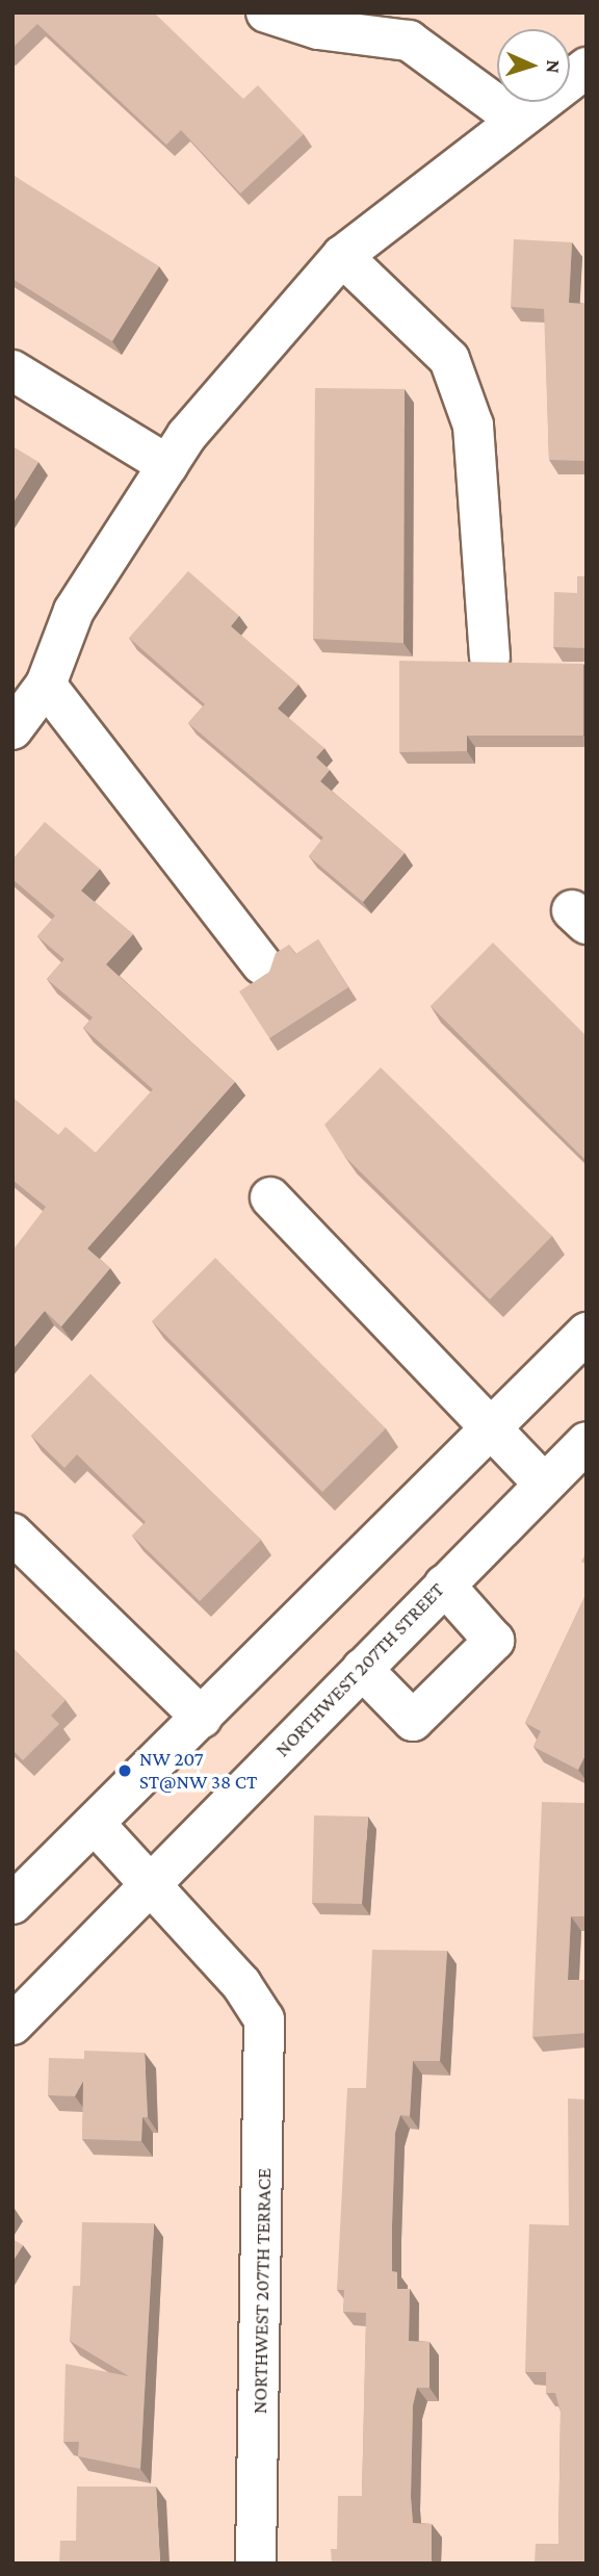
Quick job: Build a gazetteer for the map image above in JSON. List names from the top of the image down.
{
  "streets": {
    "street": ["NORTHWEST 207TH STREET", "NORTHWEST 207TH TERRACE"]
  },
  "crossings": [
    ["NORTHWEST 207TH STREET", "NORTHWEST 207TH TERRACE"]
  ],
  "places": ["NW 207 ST@NW 38 CT"],
  "north": "right"
}
